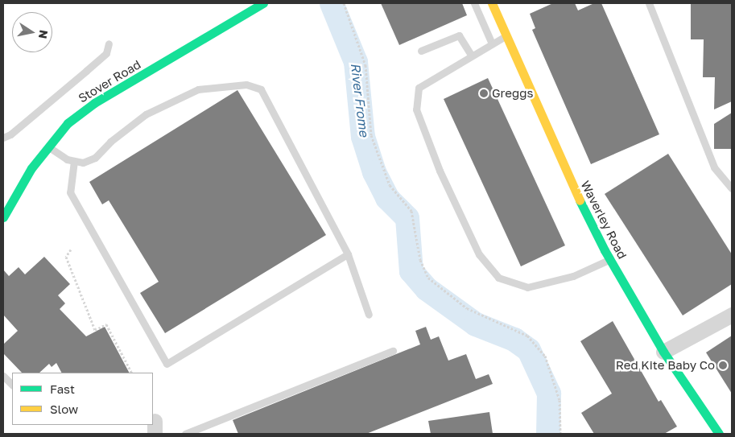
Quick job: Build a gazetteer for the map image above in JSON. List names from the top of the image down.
{
  "streets": {
    "street": ["Stover Road", "Waverley Road"]
  },
  "water": ["River Frome"],
  "places": ["Greggs", "Red Kite Baby Co"],
  "legend": ["Fast", "Slow"],
  "north": "right"
}
